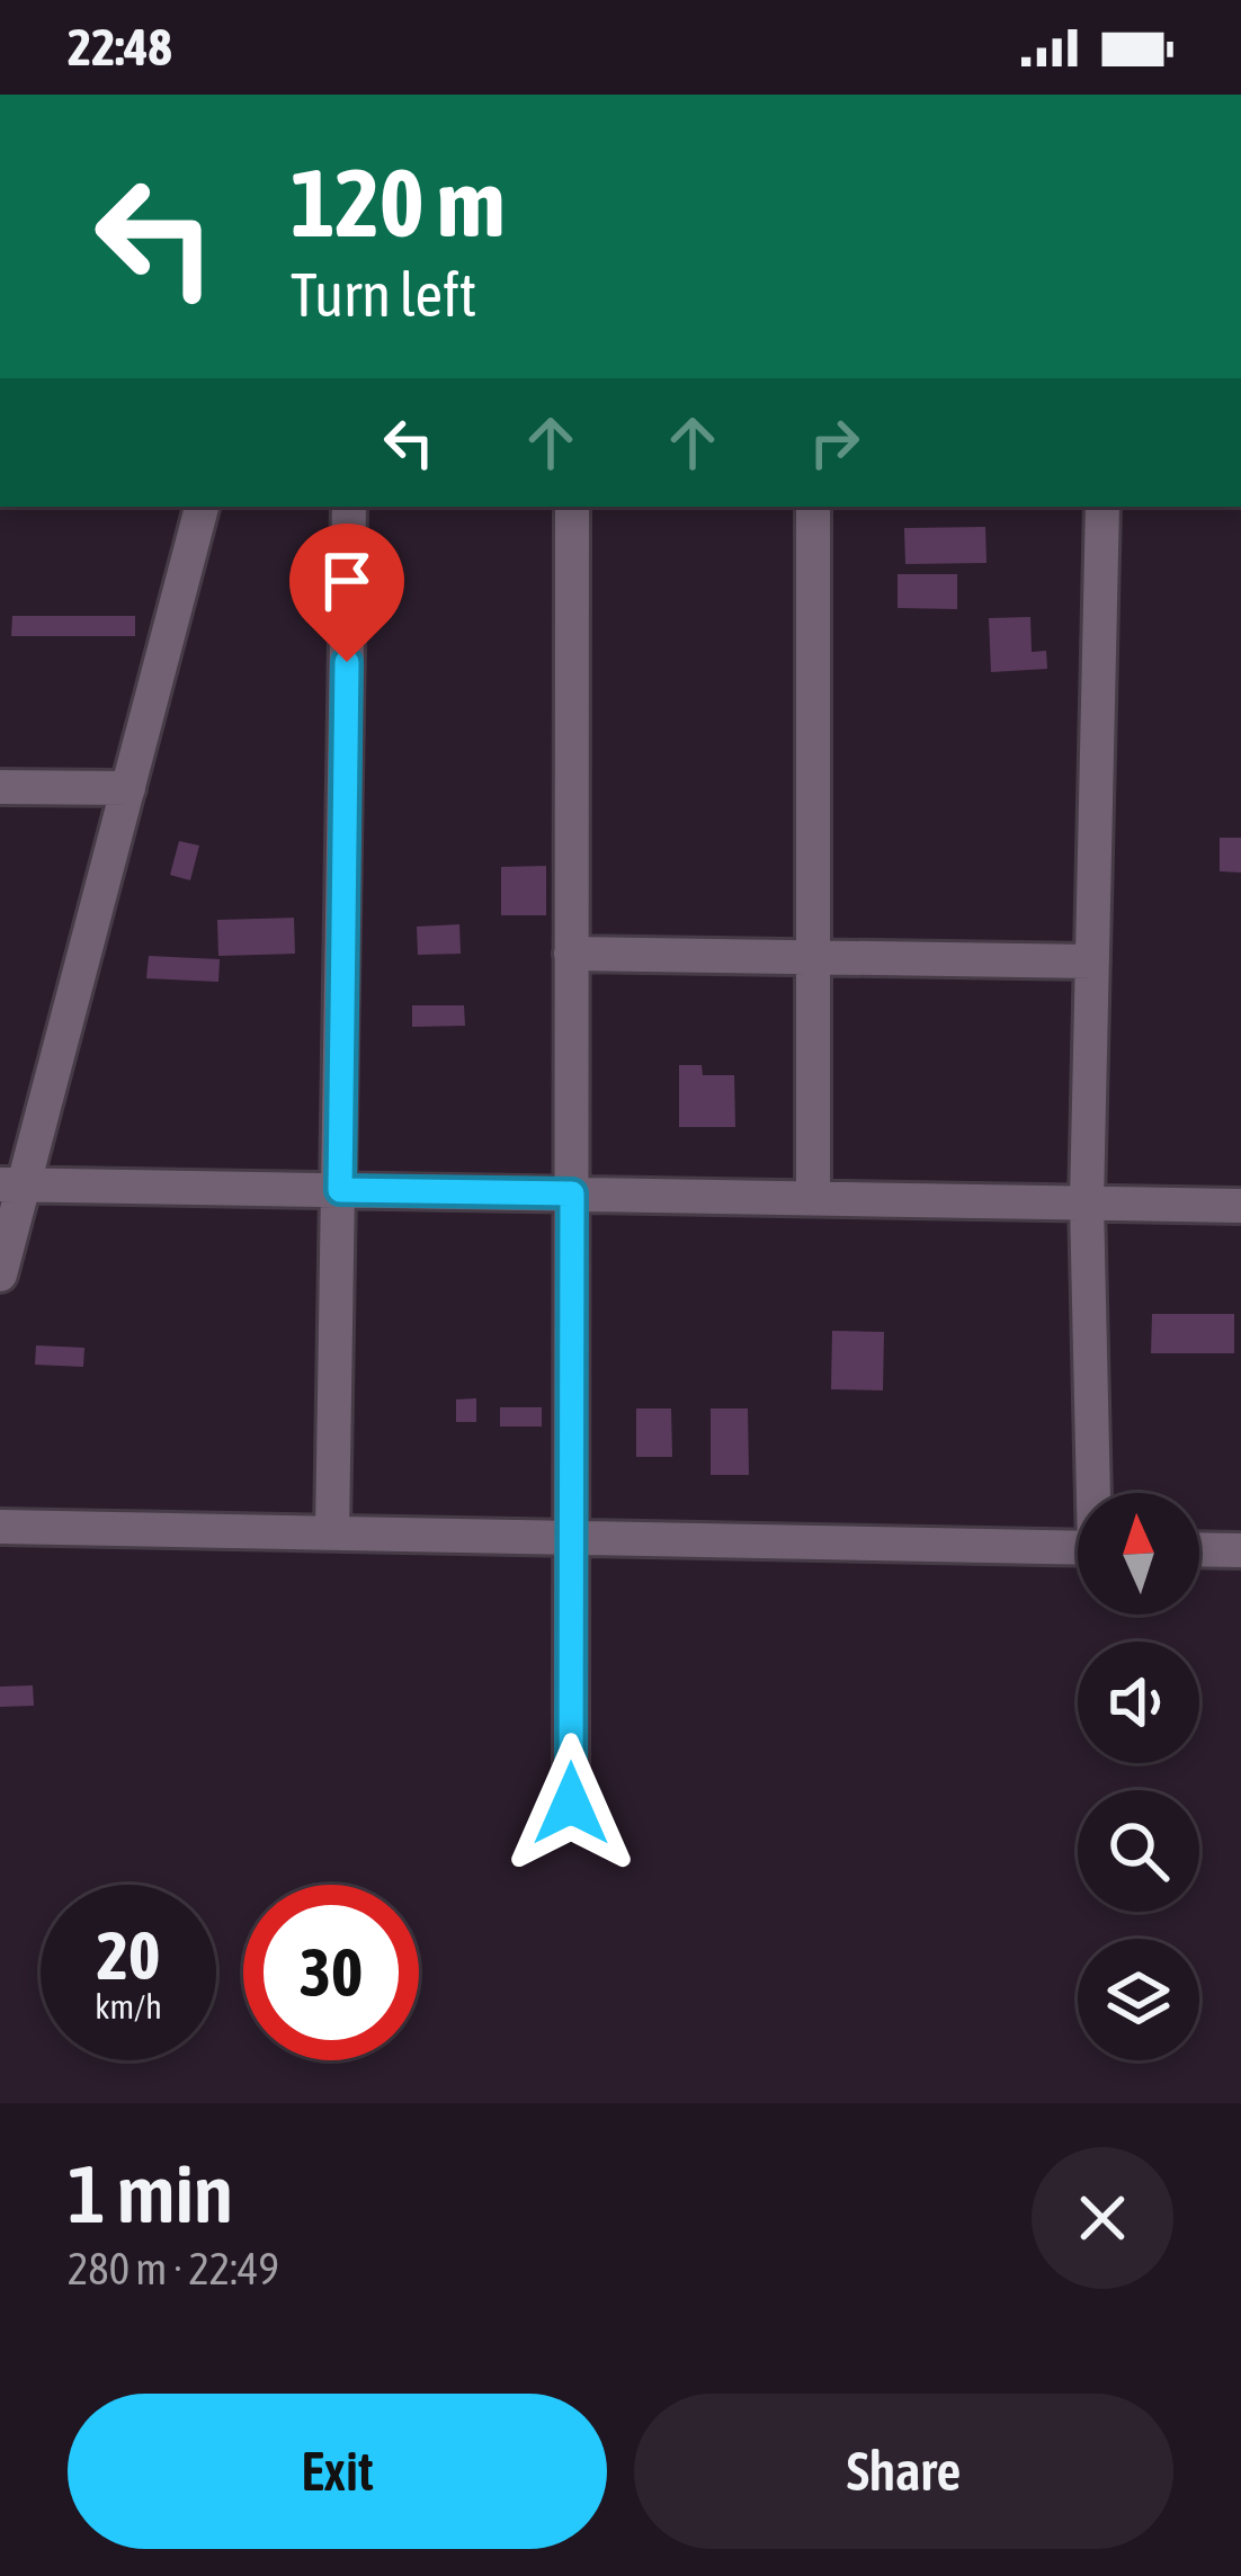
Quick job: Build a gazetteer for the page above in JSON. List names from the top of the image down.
{
  "north": "top",
  "page": {
    "status": "22:48",
    "turn": ["120 m", "Turn left"],
    "speed": "20 km/h",
    "limit": "30",
    "heading": ["1 min", "280 m · 22:49"],
    "buttons": ["Exit", "Share"]
  }
}
